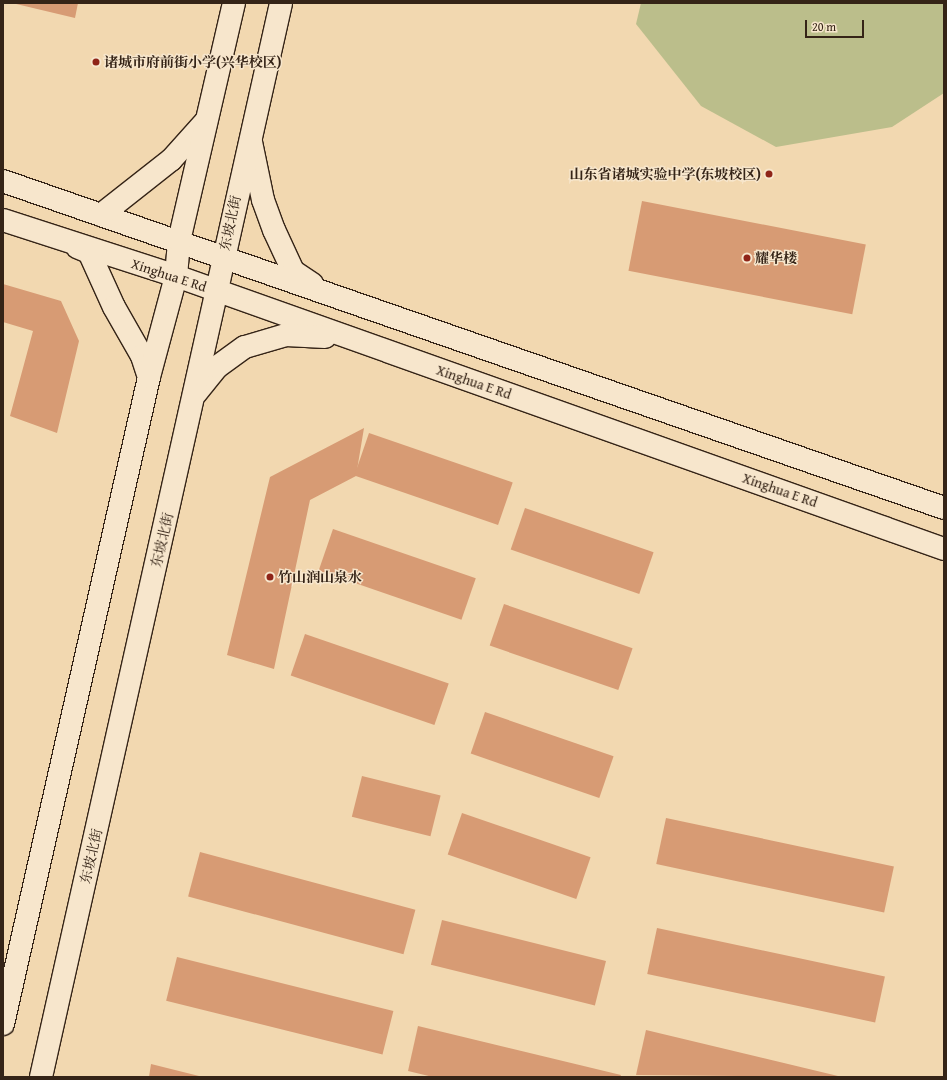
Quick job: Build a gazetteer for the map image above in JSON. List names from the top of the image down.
{
  "streets": {
    "main road": ["东坡北街", "Xinghua E Rd"]
  },
  "crossings": [
    ["东坡北街", "Xinghua E Rd"]
  ],
  "places": [
    "诸城市府前街小学(兴华校区)",
    "山东省诸城实验中学(东坡校区)",
    "耀华楼",
    "竹山润山泉水"
  ],
  "scale_bar": "20 m"
}
